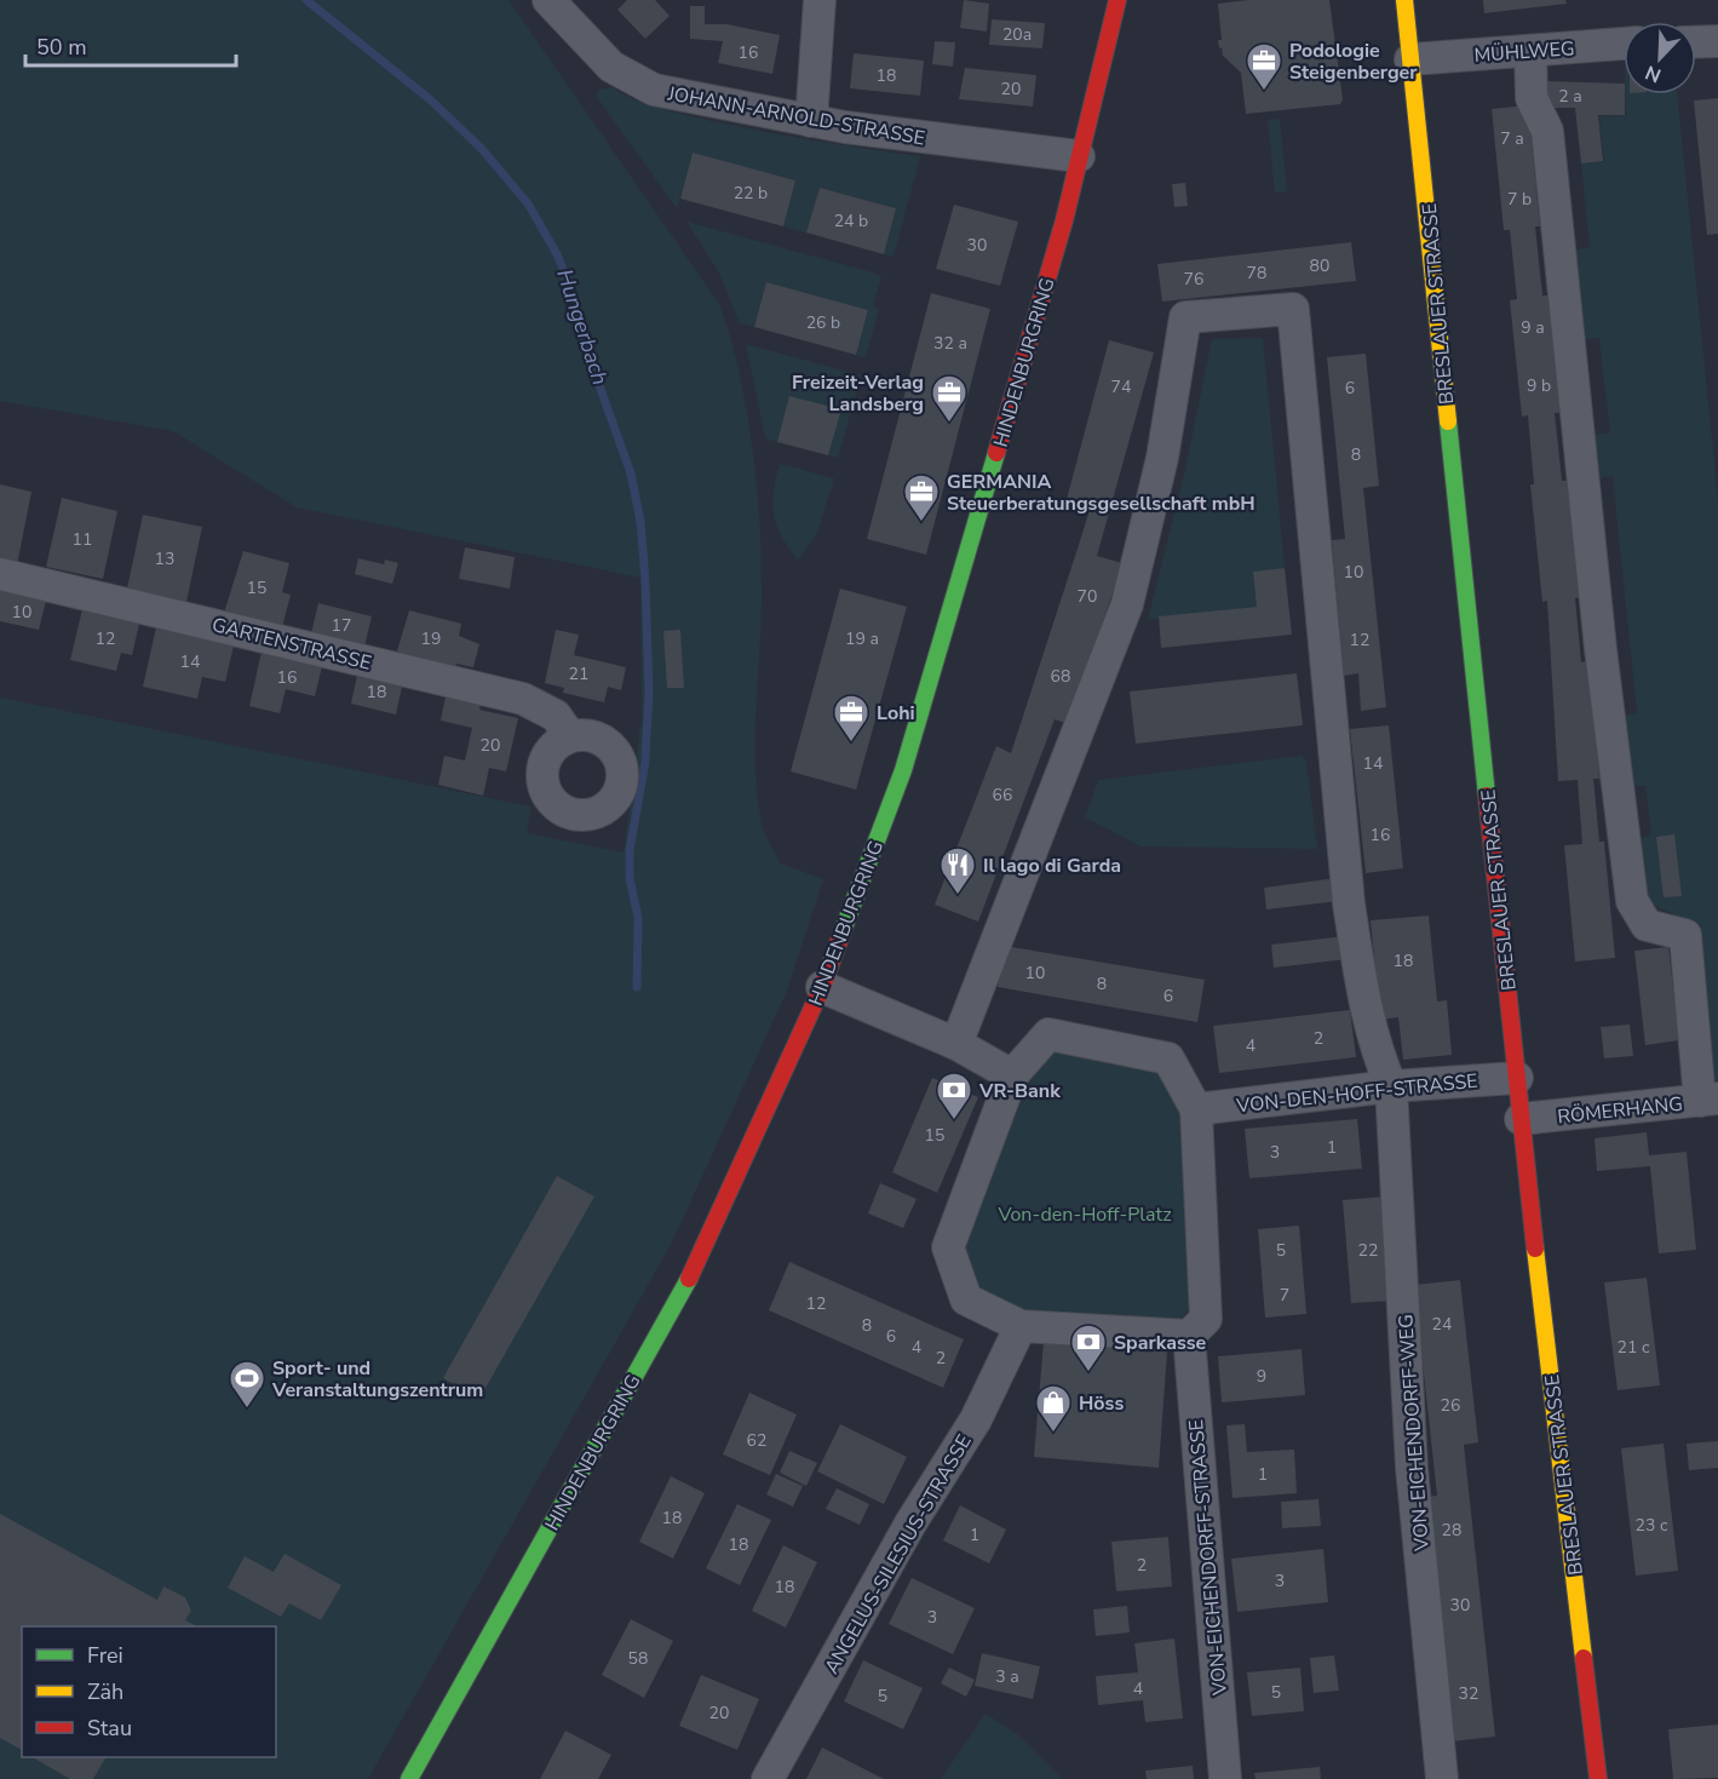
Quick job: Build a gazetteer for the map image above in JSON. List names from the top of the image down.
{
  "streets": {
    "main road": ["BRESLAUER STRASSE", "HINDENBURGRING"],
    "street": [
      "MÜHLWEG",
      "JOHANN-ARNOLD-STRASSE",
      "GARTENSTRASSE",
      "VON-DEN-HOFF-STRASSE",
      "RÖMERHANG",
      "VON-EICHENDORFF-WEG",
      "ANGELUS-SILESIUS-STRASSE",
      "VON-EICHENDORFF-STRASSE"
    ]
  },
  "crossings": [
    ["MÜHLWEG", "BRESLAUER STRASSE"],
    ["JOHANN-ARNOLD-STRASSE", "HINDENBURGRING"],
    ["BRESLAUER STRASSE", "VON-DEN-HOFF-STRASSE"],
    ["BRESLAUER STRASSE", "RÖMERHANG"],
    ["VON-DEN-HOFF-STRASSE", "VON-EICHENDORFF-WEG"]
  ],
  "water": ["Hungerbach"],
  "parks": ["Von-den-Hoff-Platz"],
  "places": {
    "office": [
      "Podologie Steigenberger",
      "Freizeit-Verlag Landsberg",
      "GERMANIA Steuerberatungsgesellschaft mbH",
      "Lohi"
    ],
    "restaurant": ["Il lago di Garda"],
    "bank": ["VR-Bank", "Sparkasse"],
    "sports": ["Sport- und Veranstaltungszentrum"],
    "shop": ["Höss"]
  },
  "house_numbers": [
    "20a",
    "16",
    "18",
    "20",
    "2 a",
    "7 a",
    "22 b",
    "7 b",
    "24 b",
    "30",
    "80",
    "78",
    "76",
    "26 b",
    "9 a",
    "32 a",
    "9 b",
    "74",
    "6",
    "8",
    "11",
    "13",
    "10",
    "15",
    "70",
    "10",
    "17",
    "12",
    "19",
    "19 a",
    "12",
    "14",
    "21",
    "68",
    "16",
    "18",
    "20",
    "14",
    "66",
    "16",
    "18",
    "10",
    "8",
    "6",
    "2",
    "4",
    "15",
    "1",
    "3",
    "5",
    "22",
    "7",
    "12",
    "24",
    "8",
    "6",
    "4",
    "21 c",
    "2",
    "9",
    "26",
    "62",
    "1",
    "18",
    "23 c",
    "28",
    "1",
    "18",
    "2",
    "3",
    "18",
    "30",
    "3",
    "58",
    "3 a",
    "4",
    "5",
    "32",
    "5",
    "20"
  ],
  "legend": ["Frei", "Zäh", "Stau"],
  "scale_bar": "50 m",
  "north": "bottom left"
}
